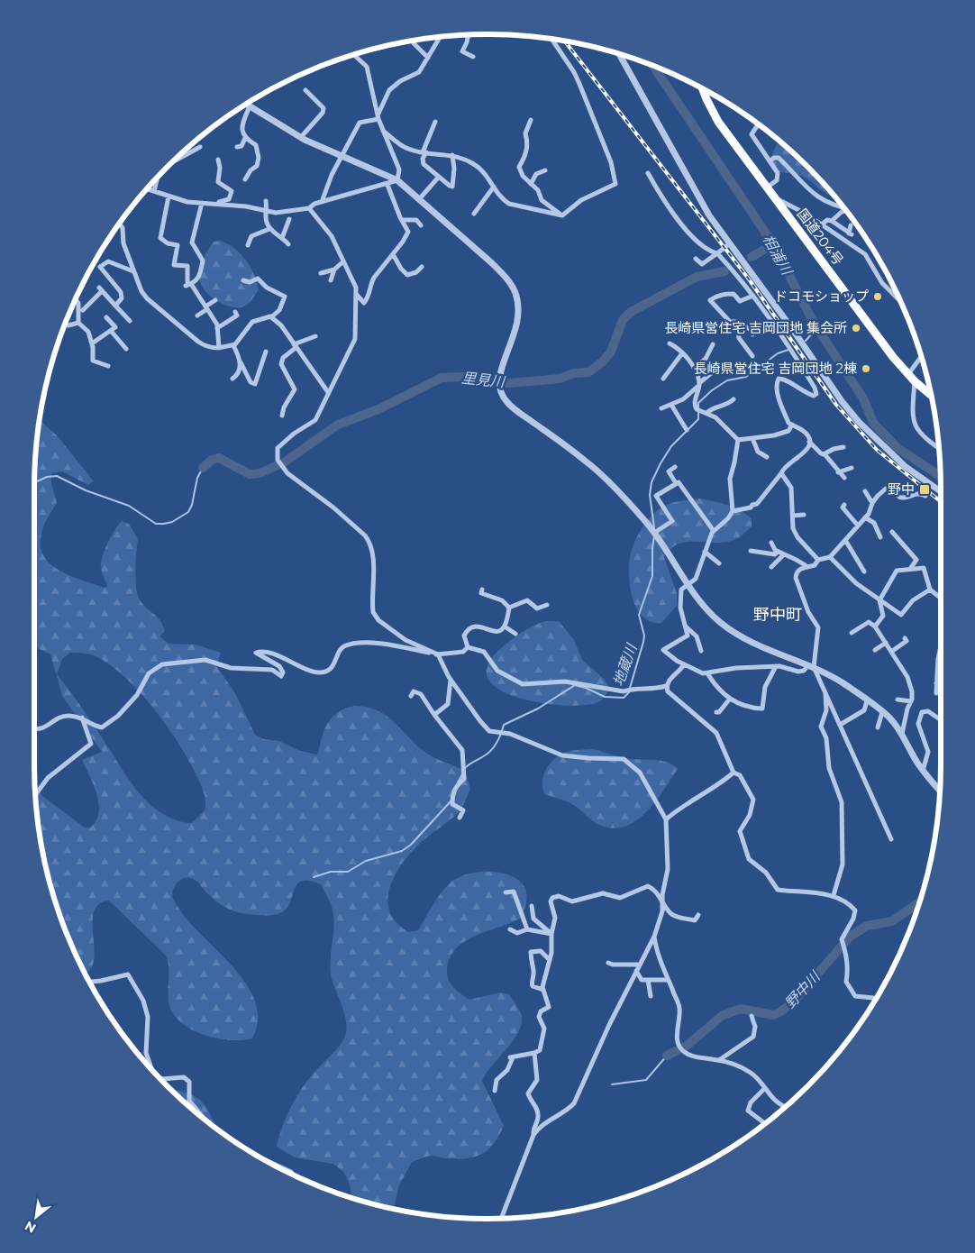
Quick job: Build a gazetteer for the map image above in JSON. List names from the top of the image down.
{
  "streets": {
    "highway": ["国道204号"]
  },
  "districts": ["野中町"],
  "water": [
    "相浦川",
    "里見川",
    "地蔵川",
    "野中川"
  ],
  "places": {
    "other": ["ドコモショップ", "長崎県営住宅 吉岡団地 集会所", "長崎県営住宅 吉岡団地 2棟"],
    "transit": ["野中"]
  },
  "north": "bottom left"
}
